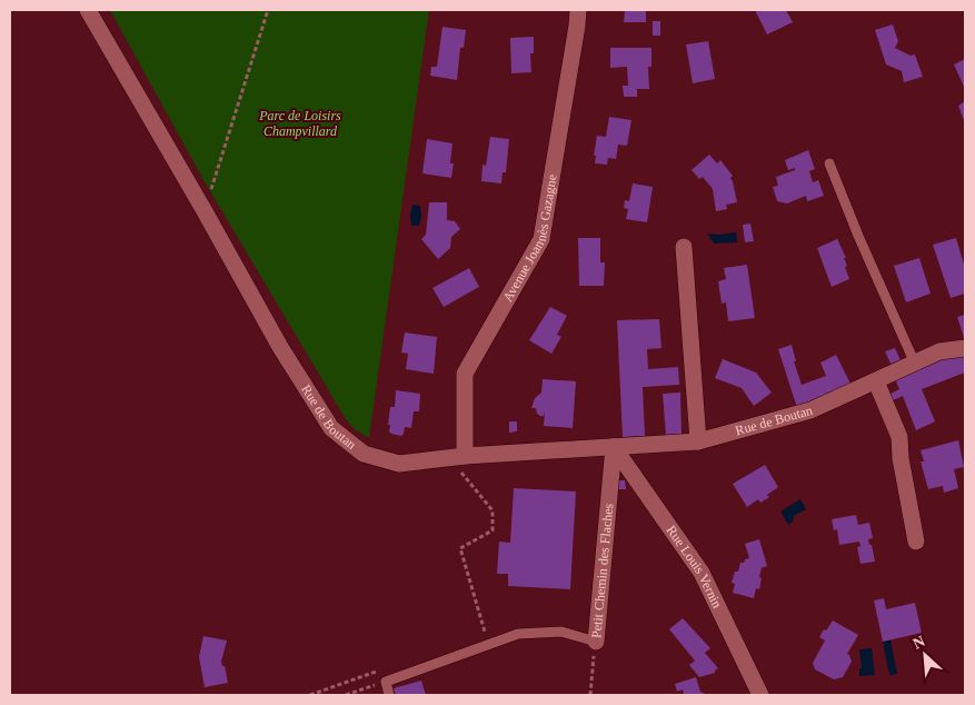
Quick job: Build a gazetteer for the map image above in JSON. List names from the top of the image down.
{
  "streets": {
    "street": [
      "Avenue Joannès Gazagne",
      "Rue de Boutan",
      "Rue Louis Vernin",
      "Petit Chemin des Flaches"
    ]
  },
  "crossings": [
    ["Avenue Joannès Gazagne", "Rue de Boutan"],
    ["Rue de Boutan", "Rue Louis Vernin"],
    ["Rue de Boutan", "Petit Chemin des Flaches"],
    ["Rue Louis Vernin", "Petit Chemin des Flaches"]
  ],
  "parks": ["Parc de Loisirs Champvillard"],
  "north": "top left"
}
